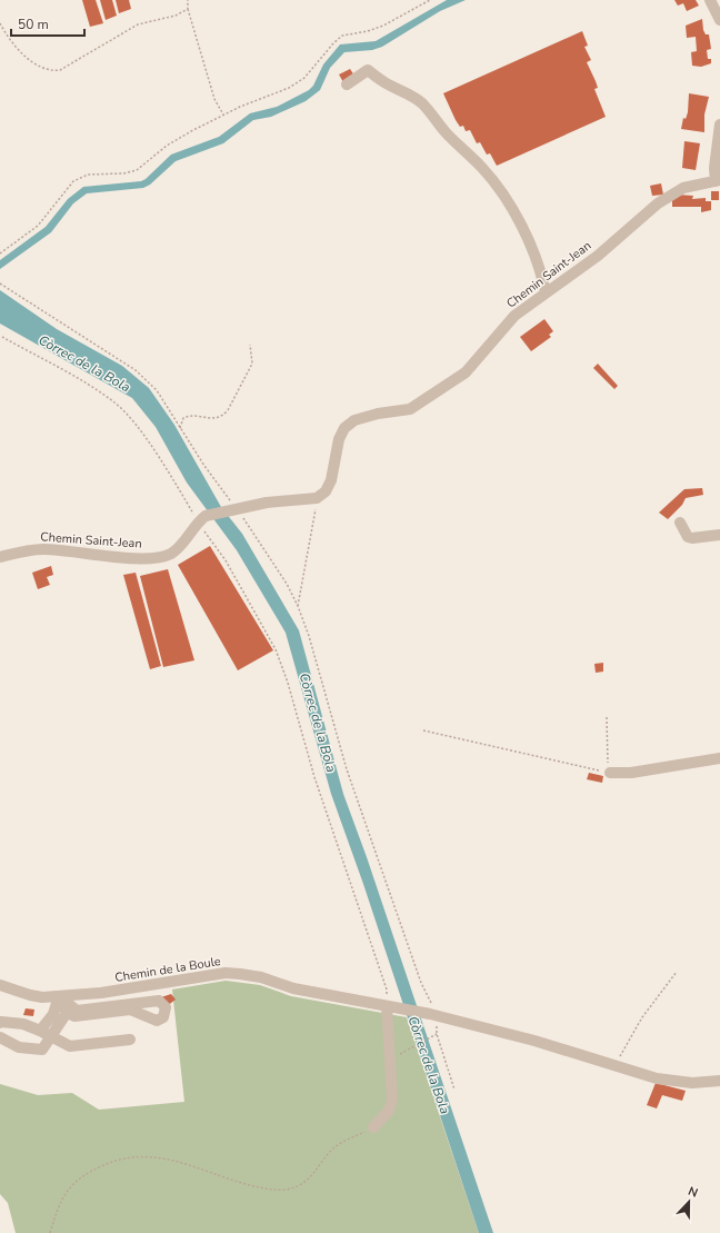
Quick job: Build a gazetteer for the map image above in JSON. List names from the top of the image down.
{
  "streets": {
    "street": ["Chemin Saint-Jean", "Chemin de la Boule"]
  },
  "water": ["Còrrec de la Bola"],
  "scale_bar": "50 m",
  "north": "top"
}
